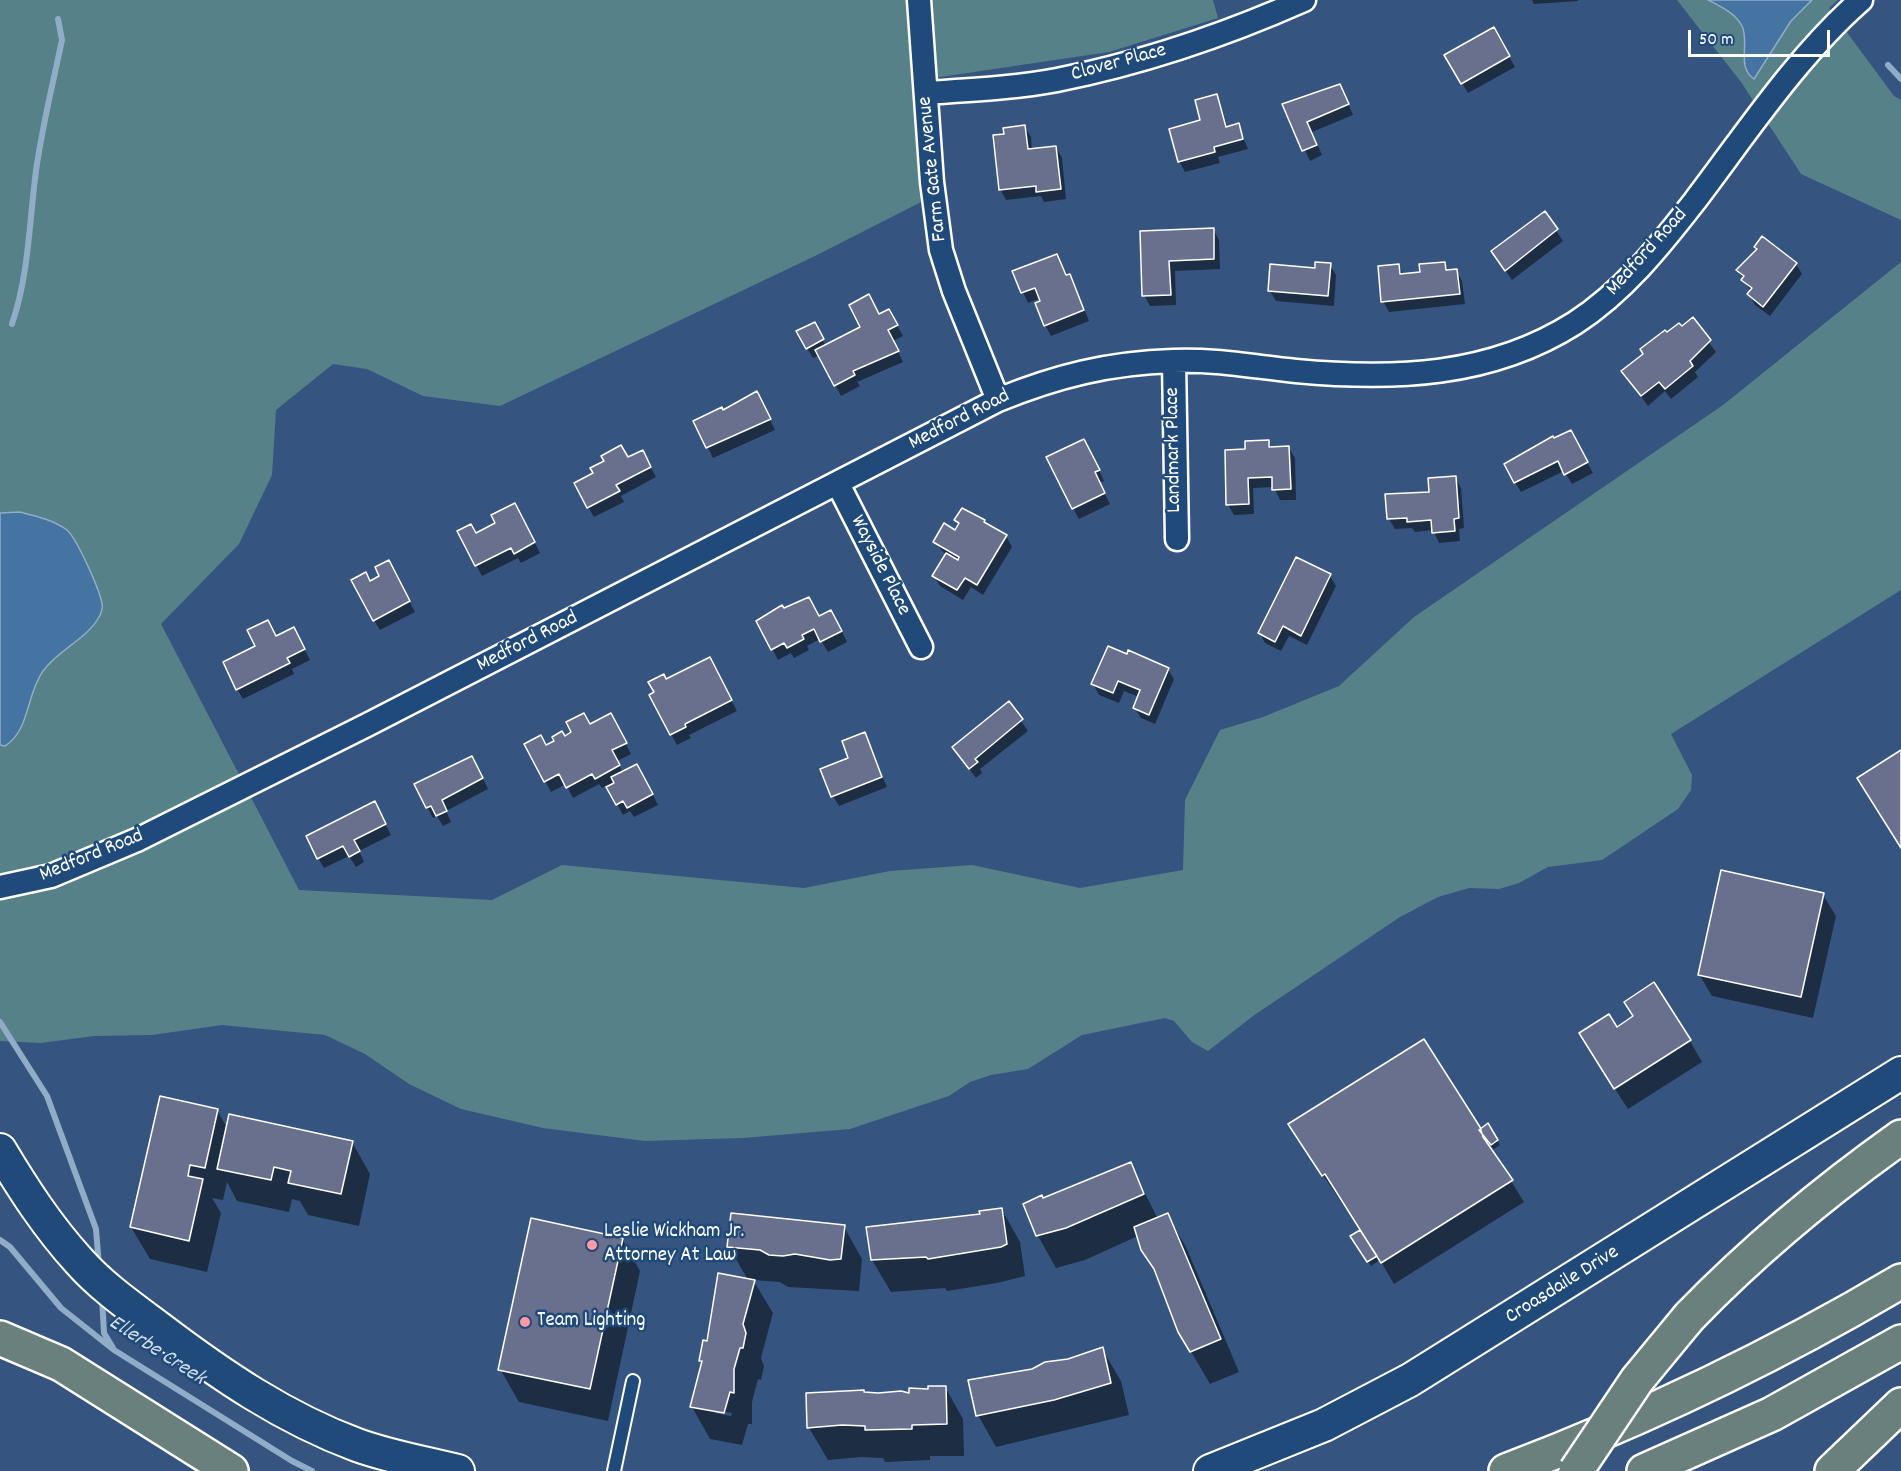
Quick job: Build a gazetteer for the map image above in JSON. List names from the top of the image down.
{
  "streets": {
    "street": [
      "Clover Place",
      "Farm Gate Avenue",
      "Medford Road",
      "Landmark Place",
      "Wayside Place",
      "Croasdaile Drive"
    ]
  },
  "crossings": [
    ["Clover Place", "Farm Gate Avenue"],
    ["Farm Gate Avenue", "Medford Road"],
    ["Medford Road", "Landmark Place"],
    ["Medford Road", "Wayside Place"]
  ],
  "water": ["Ellerbe Creek"],
  "places": ["Leslie Wickham Jr. Attorney At Law", "Team Lighting"],
  "scale_bar": "50 m"
}
